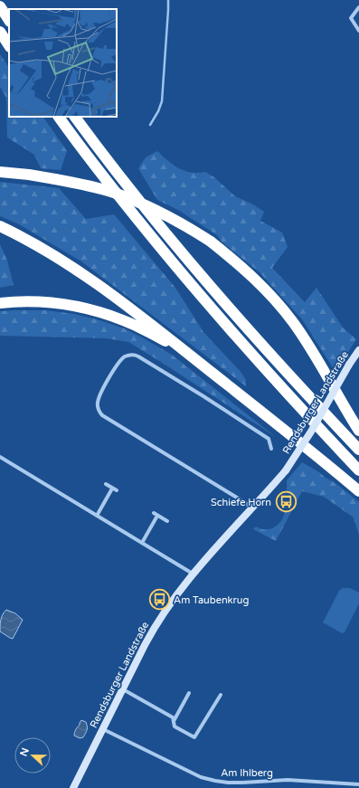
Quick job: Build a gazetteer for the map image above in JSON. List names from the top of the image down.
{
  "streets": {
    "street": ["Rendsburger Landstraße", "Am Ihlberg"]
  },
  "crossings": [
    ["Rendsburger Landstraße", "Am Ihlberg"]
  ],
  "places": {
    "bus stop": ["Schiefe Horn", "Am Taubenkrug"]
  },
  "north": "left"
}
